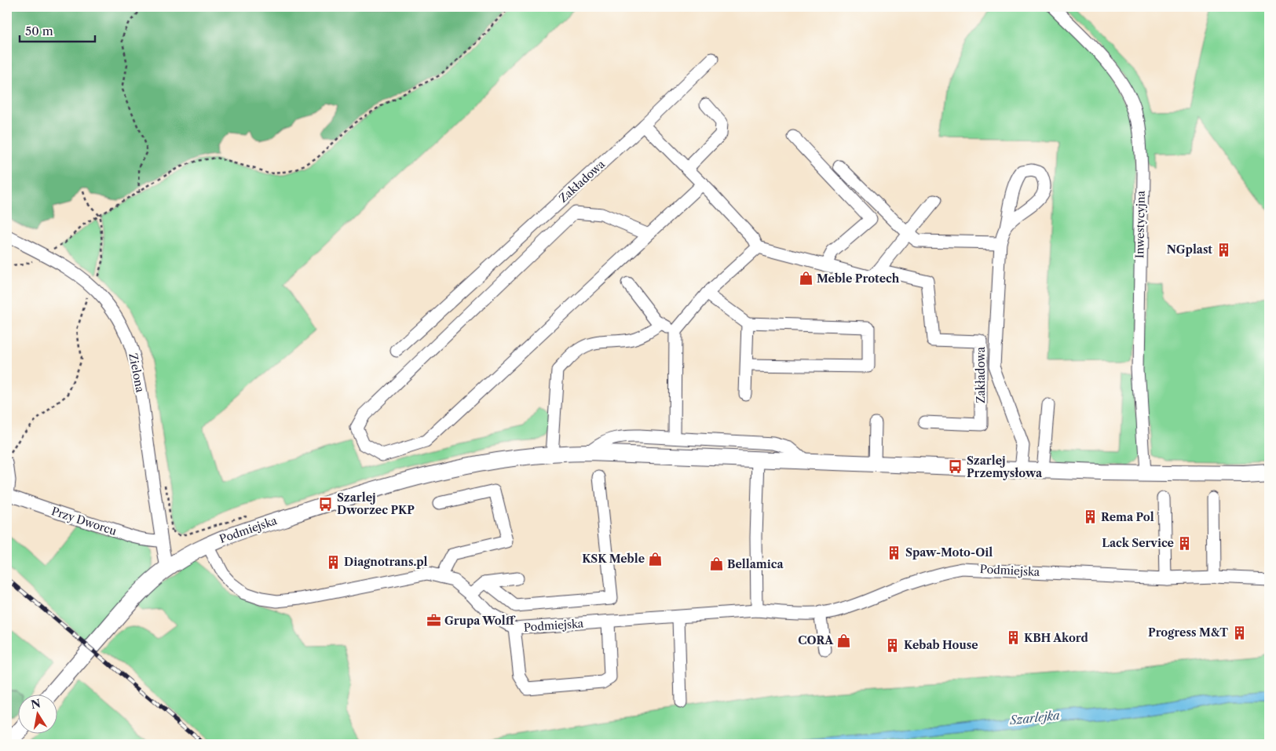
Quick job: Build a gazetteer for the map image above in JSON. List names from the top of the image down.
{
  "streets": {
    "main road": ["Podmiejska"],
    "street": [
      "Zakładowa",
      "Inwestycyjna",
      "Zielona",
      "Przy Dworcu"
    ]
  },
  "crossings": [
    ["Inwestycyjna", "Podmiejska"],
    ["Zielona", "Przy Dworcu"],
    ["Zielona", "Podmiejska"]
  ],
  "water": ["Szarlejka"],
  "places": {
    "building": [
      "NGplast",
      "Rema Pol",
      "Lack Service",
      "Spaw-Moto-Oil",
      "Diagnotrans.pl",
      "Progress M&T",
      "KBH Akord",
      "Kebab House"
    ],
    "shop": [
      "Meble Protech",
      "KSK Meble",
      "Bellamica",
      "CORA"
    ],
    "bus stop": ["Szarlej Przemysłowa", "Szarlej Dworzec PKP"],
    "office": ["Grupa Wolff"]
  },
  "scale_bar": "50 m",
  "north": "top"
}
